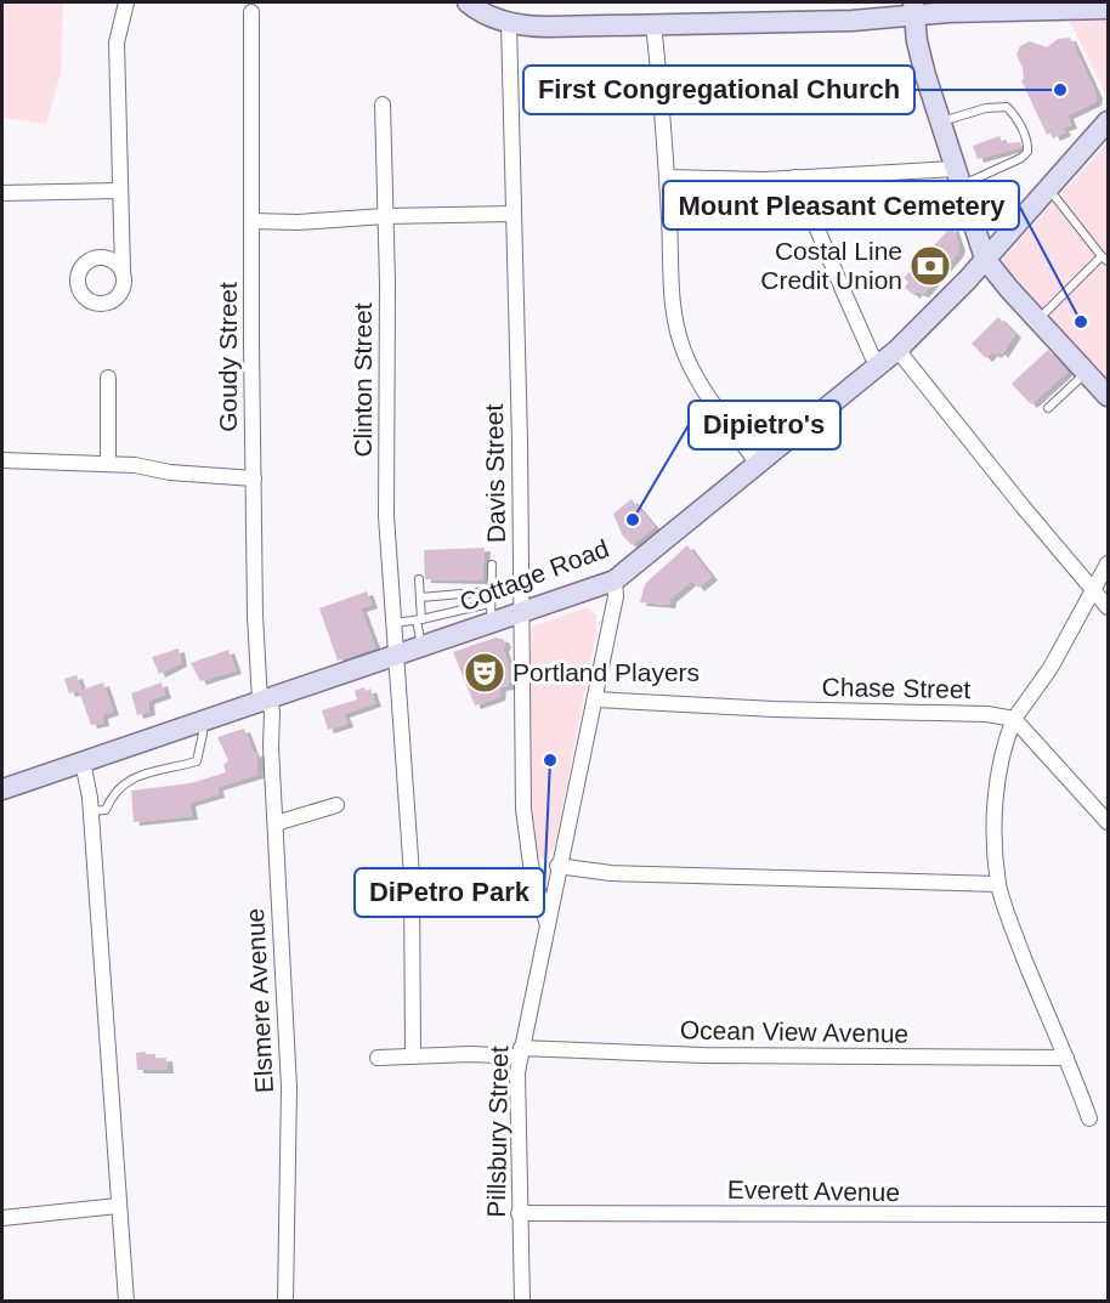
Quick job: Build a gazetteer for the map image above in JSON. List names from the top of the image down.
{
  "streets": {
    "street": [
      "Goudy Street",
      "Clinton Street",
      "Davis Street",
      "Cottage Road",
      "Chase Street",
      "Elsmere Avenue",
      "Ocean View Avenue",
      "Pillsbury Street",
      "Everett Avenue"
    ]
  },
  "crossings": [
    ["Goudy Street", "Cottage Road"],
    ["Goudy Street", "Elsmere Avenue"],
    ["Clinton Street", "Cottage Road"],
    ["Clinton Street", "Ocean View Avenue"],
    ["Davis Street", "Cottage Road"],
    ["Davis Street", "Pillsbury Street"],
    ["Cottage Road", "Elsmere Avenue"],
    ["Cottage Road", "Pillsbury Street"],
    ["Chase Street", "Pillsbury Street"],
    ["Ocean View Avenue", "Pillsbury Street"],
    ["Pillsbury Street", "Everett Avenue"]
  ],
  "places": {
    "other": [
      "First Congregational Church",
      "Mount Pleasant Cemetery",
      "Dipietro's",
      "DiPetro Park"
    ],
    "bank": ["Costal Line Credit Union"],
    "theatre": ["Portland Players"]
  }
}
